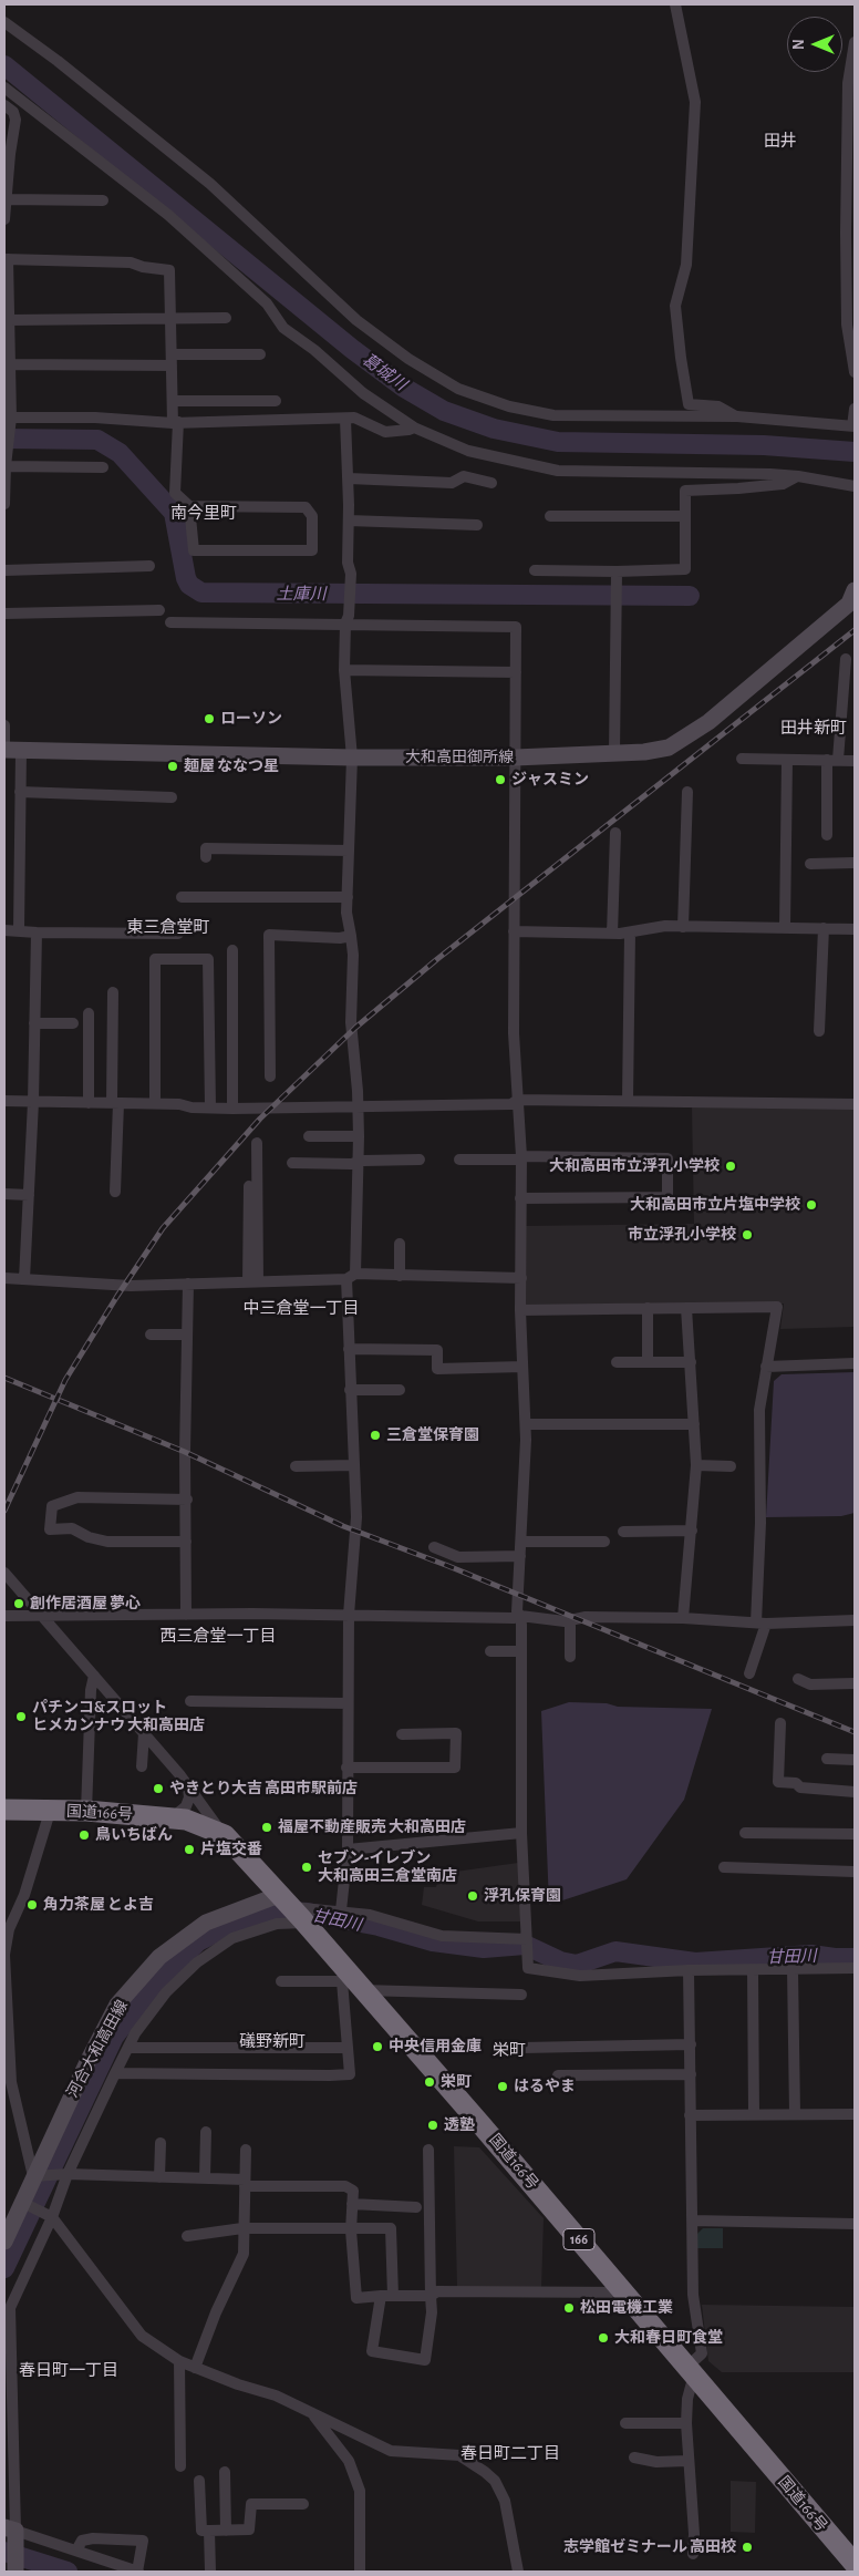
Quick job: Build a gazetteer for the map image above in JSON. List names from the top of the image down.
{
  "streets": {
    "highway": ["国道166号", "166"],
    "main road": ["大和高田御所線", "河合大和高田線"]
  },
  "crossings": [
    ["国道166号", "河合大和高田線"]
  ],
  "districts": [
    "田井",
    "南今里町",
    "田井新町",
    "東三倉堂町",
    "中三倉堂一丁目",
    "西三倉堂一丁目",
    "礒野新町",
    "栄町",
    "春日町一丁目",
    "春日町二丁目"
  ],
  "water": ["葛城川", "土庫川", "甘田川"],
  "places": [
    "ローソン",
    "麺屋 ななつ星",
    "ジャスミン",
    "大和高田市立浮孔小学校",
    "大和高田市立片塩中学校",
    "市立浮孔小学校",
    "三倉堂保育園",
    "創作居酒屋 夢心",
    "パチンコ&スロット ヒメカンナウ 大和高田店",
    "やきとり大吉 高田市駅前店",
    "福屋不動産販売 大和高田店",
    "鳥いちばん",
    "片塩交番",
    "セブン-イレブン 大和高田三倉堂南店",
    "浮孔保育園",
    "角力茶屋 とよ吉",
    "中央信用金庫",
    "栄町",
    "はるやま",
    "透塾",
    "松田電機工業",
    "大和春日町食堂",
    "志学館ゼミナール 高田校"
  ],
  "north": "left"
}
